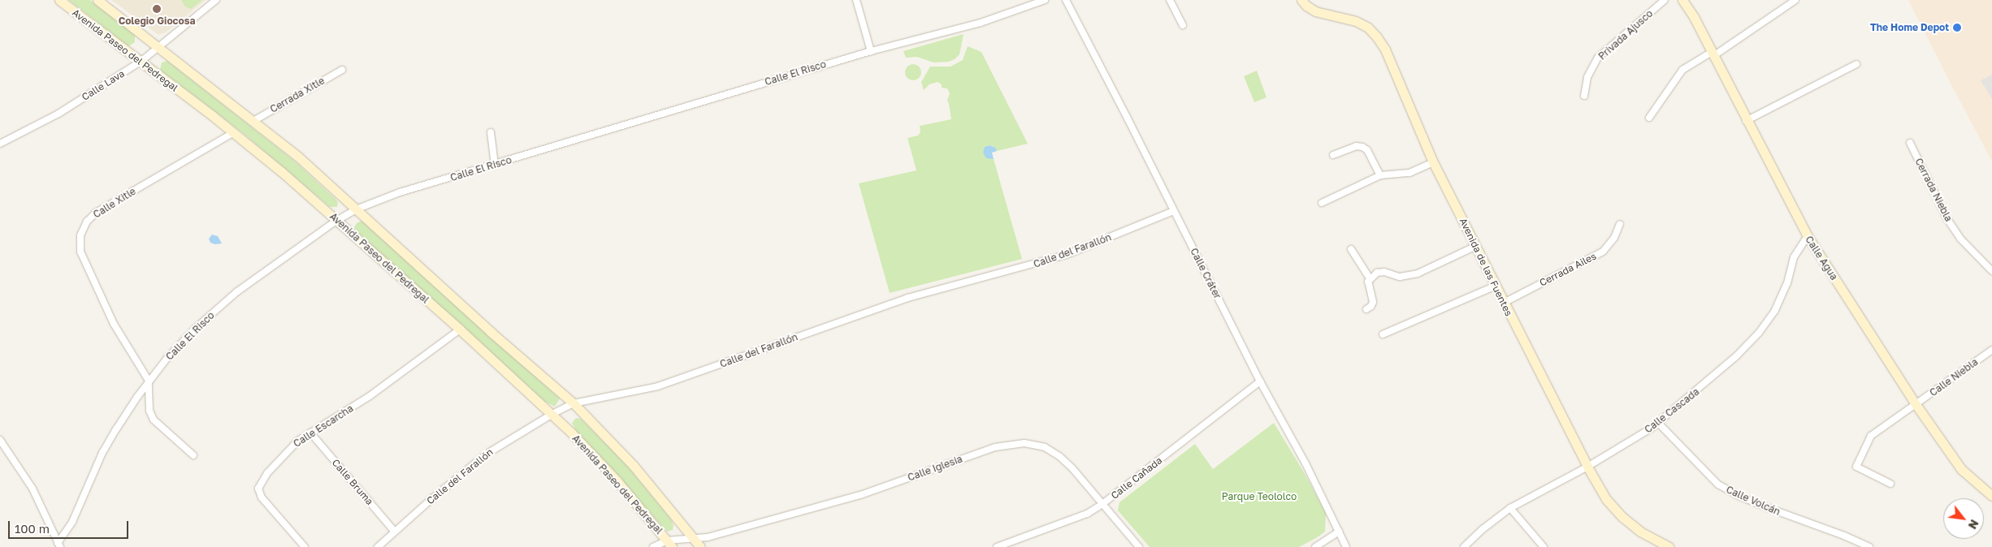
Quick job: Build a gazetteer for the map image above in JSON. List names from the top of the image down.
{
  "streets": {
    "main road": ["Avenida Paseo del Pedregal", "Calle Agua", "Avenida de las Fuentes"],
    "street": [
      "Privada Ajusco",
      "Calle El Risco",
      "Calle Lava",
      "Cerrada Xitle",
      "Cerrada Niebla",
      "Calle Xitle",
      "Calle del Farallón",
      "Cerrada Ailes",
      "Calle Cráter",
      "Calle Niebla",
      "Calle Cascada",
      "Calle Escarcha",
      "Calle Iglesia",
      "Calle Cañada",
      "Calle Bruma",
      "Calle Volcán"
    ]
  },
  "crossings": [
    ["Avenida Paseo del Pedregal", "Calle El Risco"],
    ["Avenida Paseo del Pedregal", "Calle Lava"],
    ["Avenida Paseo del Pedregal", "Cerrada Xitle"],
    ["Avenida Paseo del Pedregal", "Calle Xitle"],
    ["Avenida Paseo del Pedregal", "Calle del Farallón"],
    ["Avenida Paseo del Pedregal", "Calle Escarcha"],
    ["Avenida Paseo del Pedregal", "Calle Iglesia"],
    ["Calle El Risco", "Calle Xitle"],
    ["Calle del Farallón", "Calle Cráter"],
    ["Calle del Farallón", "Calle Bruma"],
    ["Calle Agua", "Calle Niebla"],
    ["Calle Agua", "Calle Cascada"],
    ["Avenida de las Fuentes", "Cerrada Ailes"],
    ["Avenida de las Fuentes", "Calle Cascada"],
    ["Calle Cráter", "Calle Cañada"],
    ["Calle Cascada", "Calle Volcán"],
    ["Calle Escarcha", "Calle Bruma"],
    ["Calle Iglesia", "Calle Cañada"]
  ],
  "parks": ["Parque Teololco"],
  "places": ["Colegio Giocosa", "The Home Depot"],
  "scale_bar": "100 m",
  "north": "bottom right"
}
